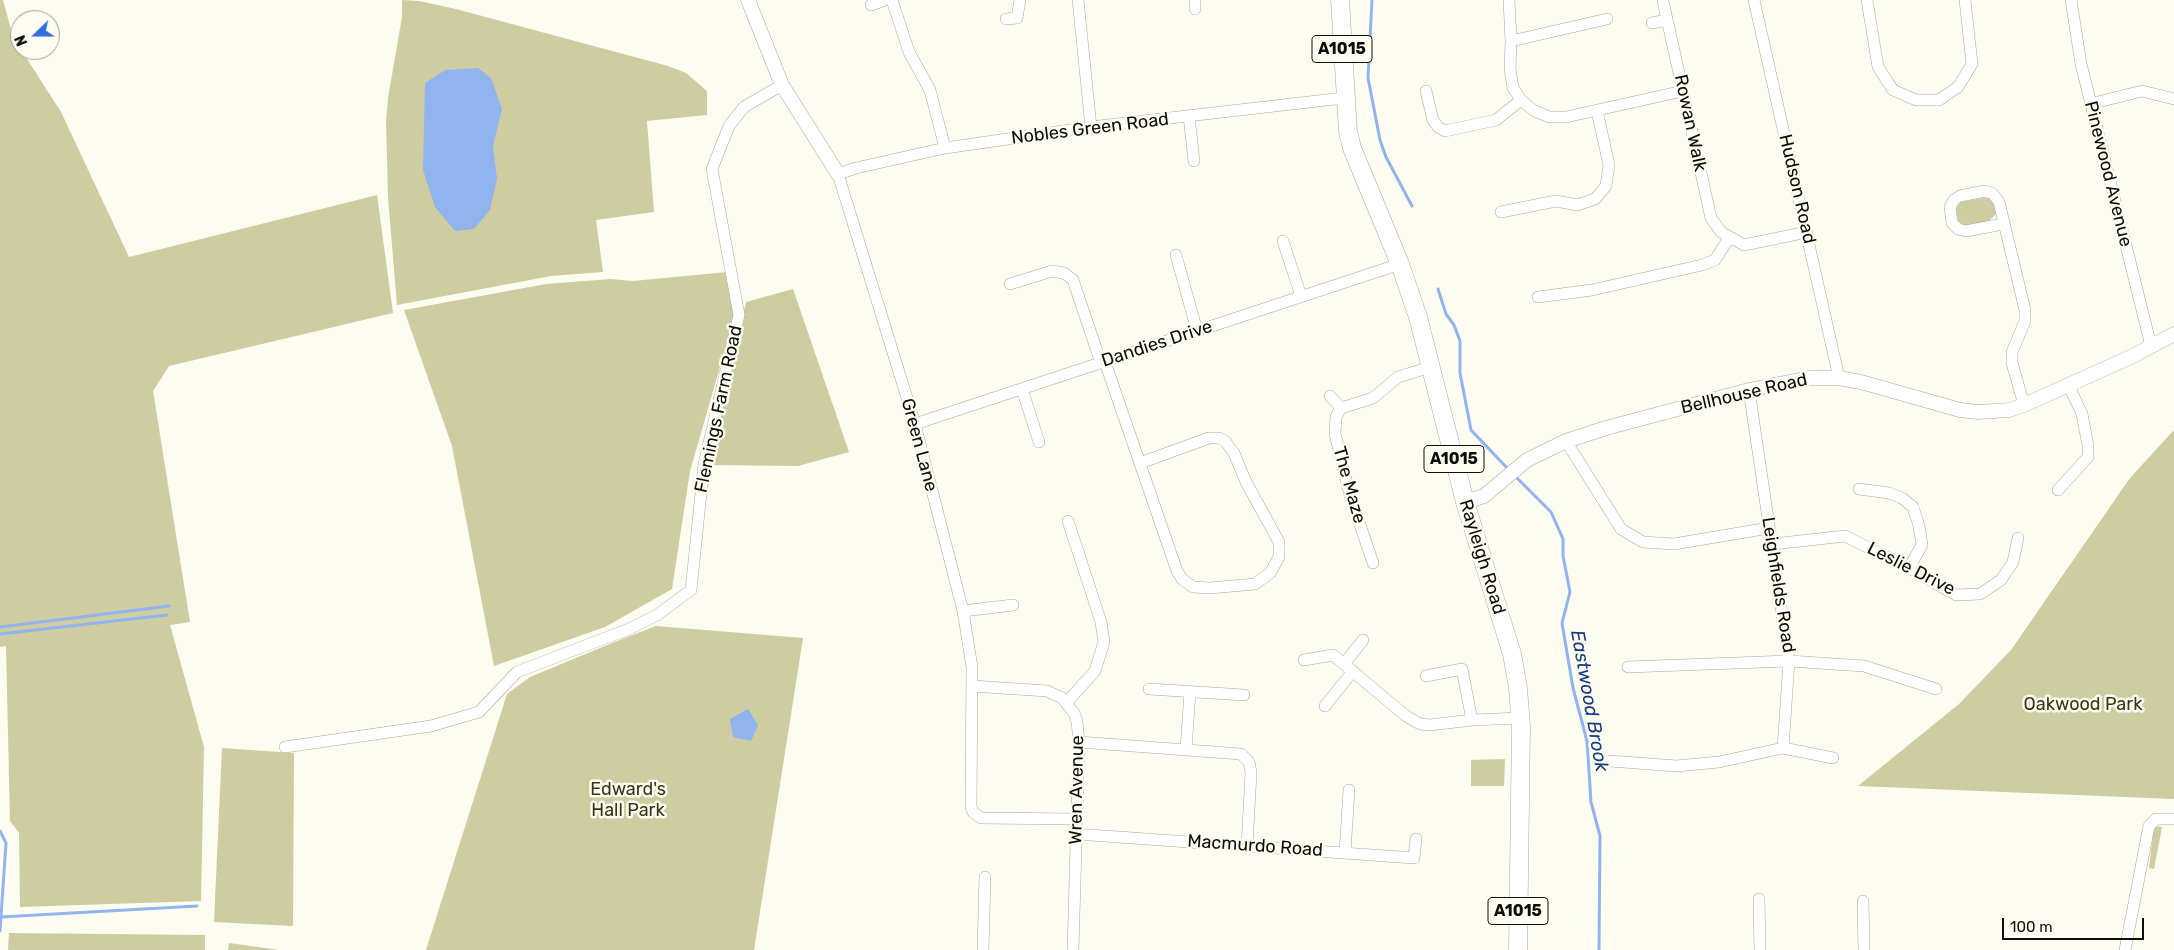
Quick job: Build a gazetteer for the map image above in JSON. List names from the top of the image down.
{
  "streets": {
    "main road": ["A1015", "Rayleigh Road"],
    "street": [
      "Rowan Walk",
      "Nobles Green Road",
      "Pinewood Avenue",
      "Hudson Road",
      "Dandies Drive",
      "Bellhouse Road",
      "Flemings Farm Road",
      "Green Lane",
      "The Maze",
      "Leslie Drive",
      "Leighfields Road",
      "Wren Avenue",
      "Macmurdo Road"
    ]
  },
  "crossings": [
    ["Nobles Green Road", "Green Lane"],
    ["Nobles Green Road", "Rayleigh Road"],
    ["Pinewood Avenue", "Bellhouse Road"],
    ["Hudson Road", "Bellhouse Road"],
    ["Dandies Drive", "Green Lane"],
    ["Dandies Drive", "Rayleigh Road"],
    ["Bellhouse Road", "Rayleigh Road"],
    ["Bellhouse Road", "Leighfields Road"],
    ["Flemings Farm Road", "Green Lane"],
    ["Green Lane", "Wren Avenue"],
    ["Leslie Drive", "Leighfields Road"],
    ["Wren Avenue", "Macmurdo Road"]
  ],
  "water": ["Eastwood Brook"],
  "parks": ["Oakwood Park", "Edward's Hall Park"],
  "scale_bar": "100 m",
  "north": "left"
}
